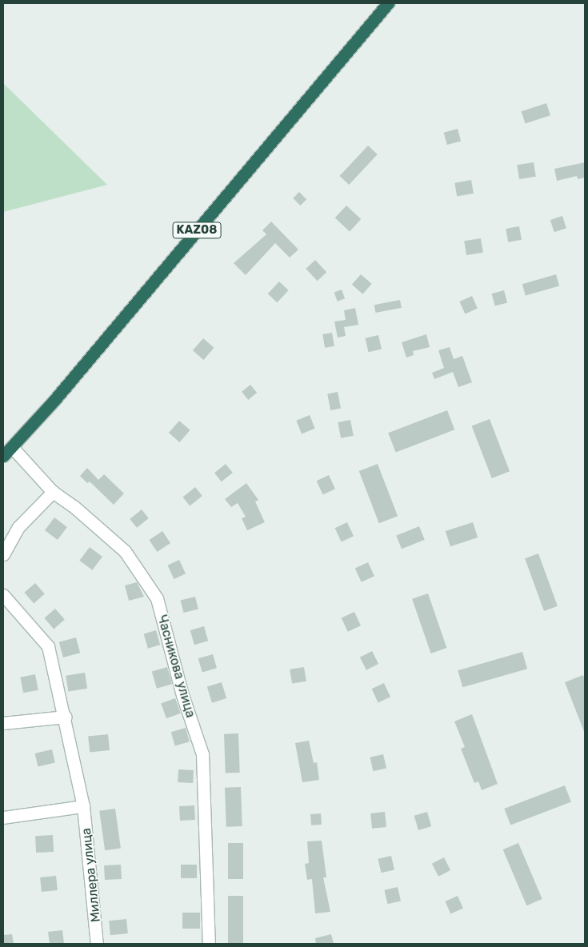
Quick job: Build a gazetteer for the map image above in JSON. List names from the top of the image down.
{
  "streets": {
    "highway": ["KAZ08"],
    "street": ["Часникова улица", "Миллера улица"]
  },
  "crossings": [
    ["KAZ08", "Часникова улица"]
  ]
}
